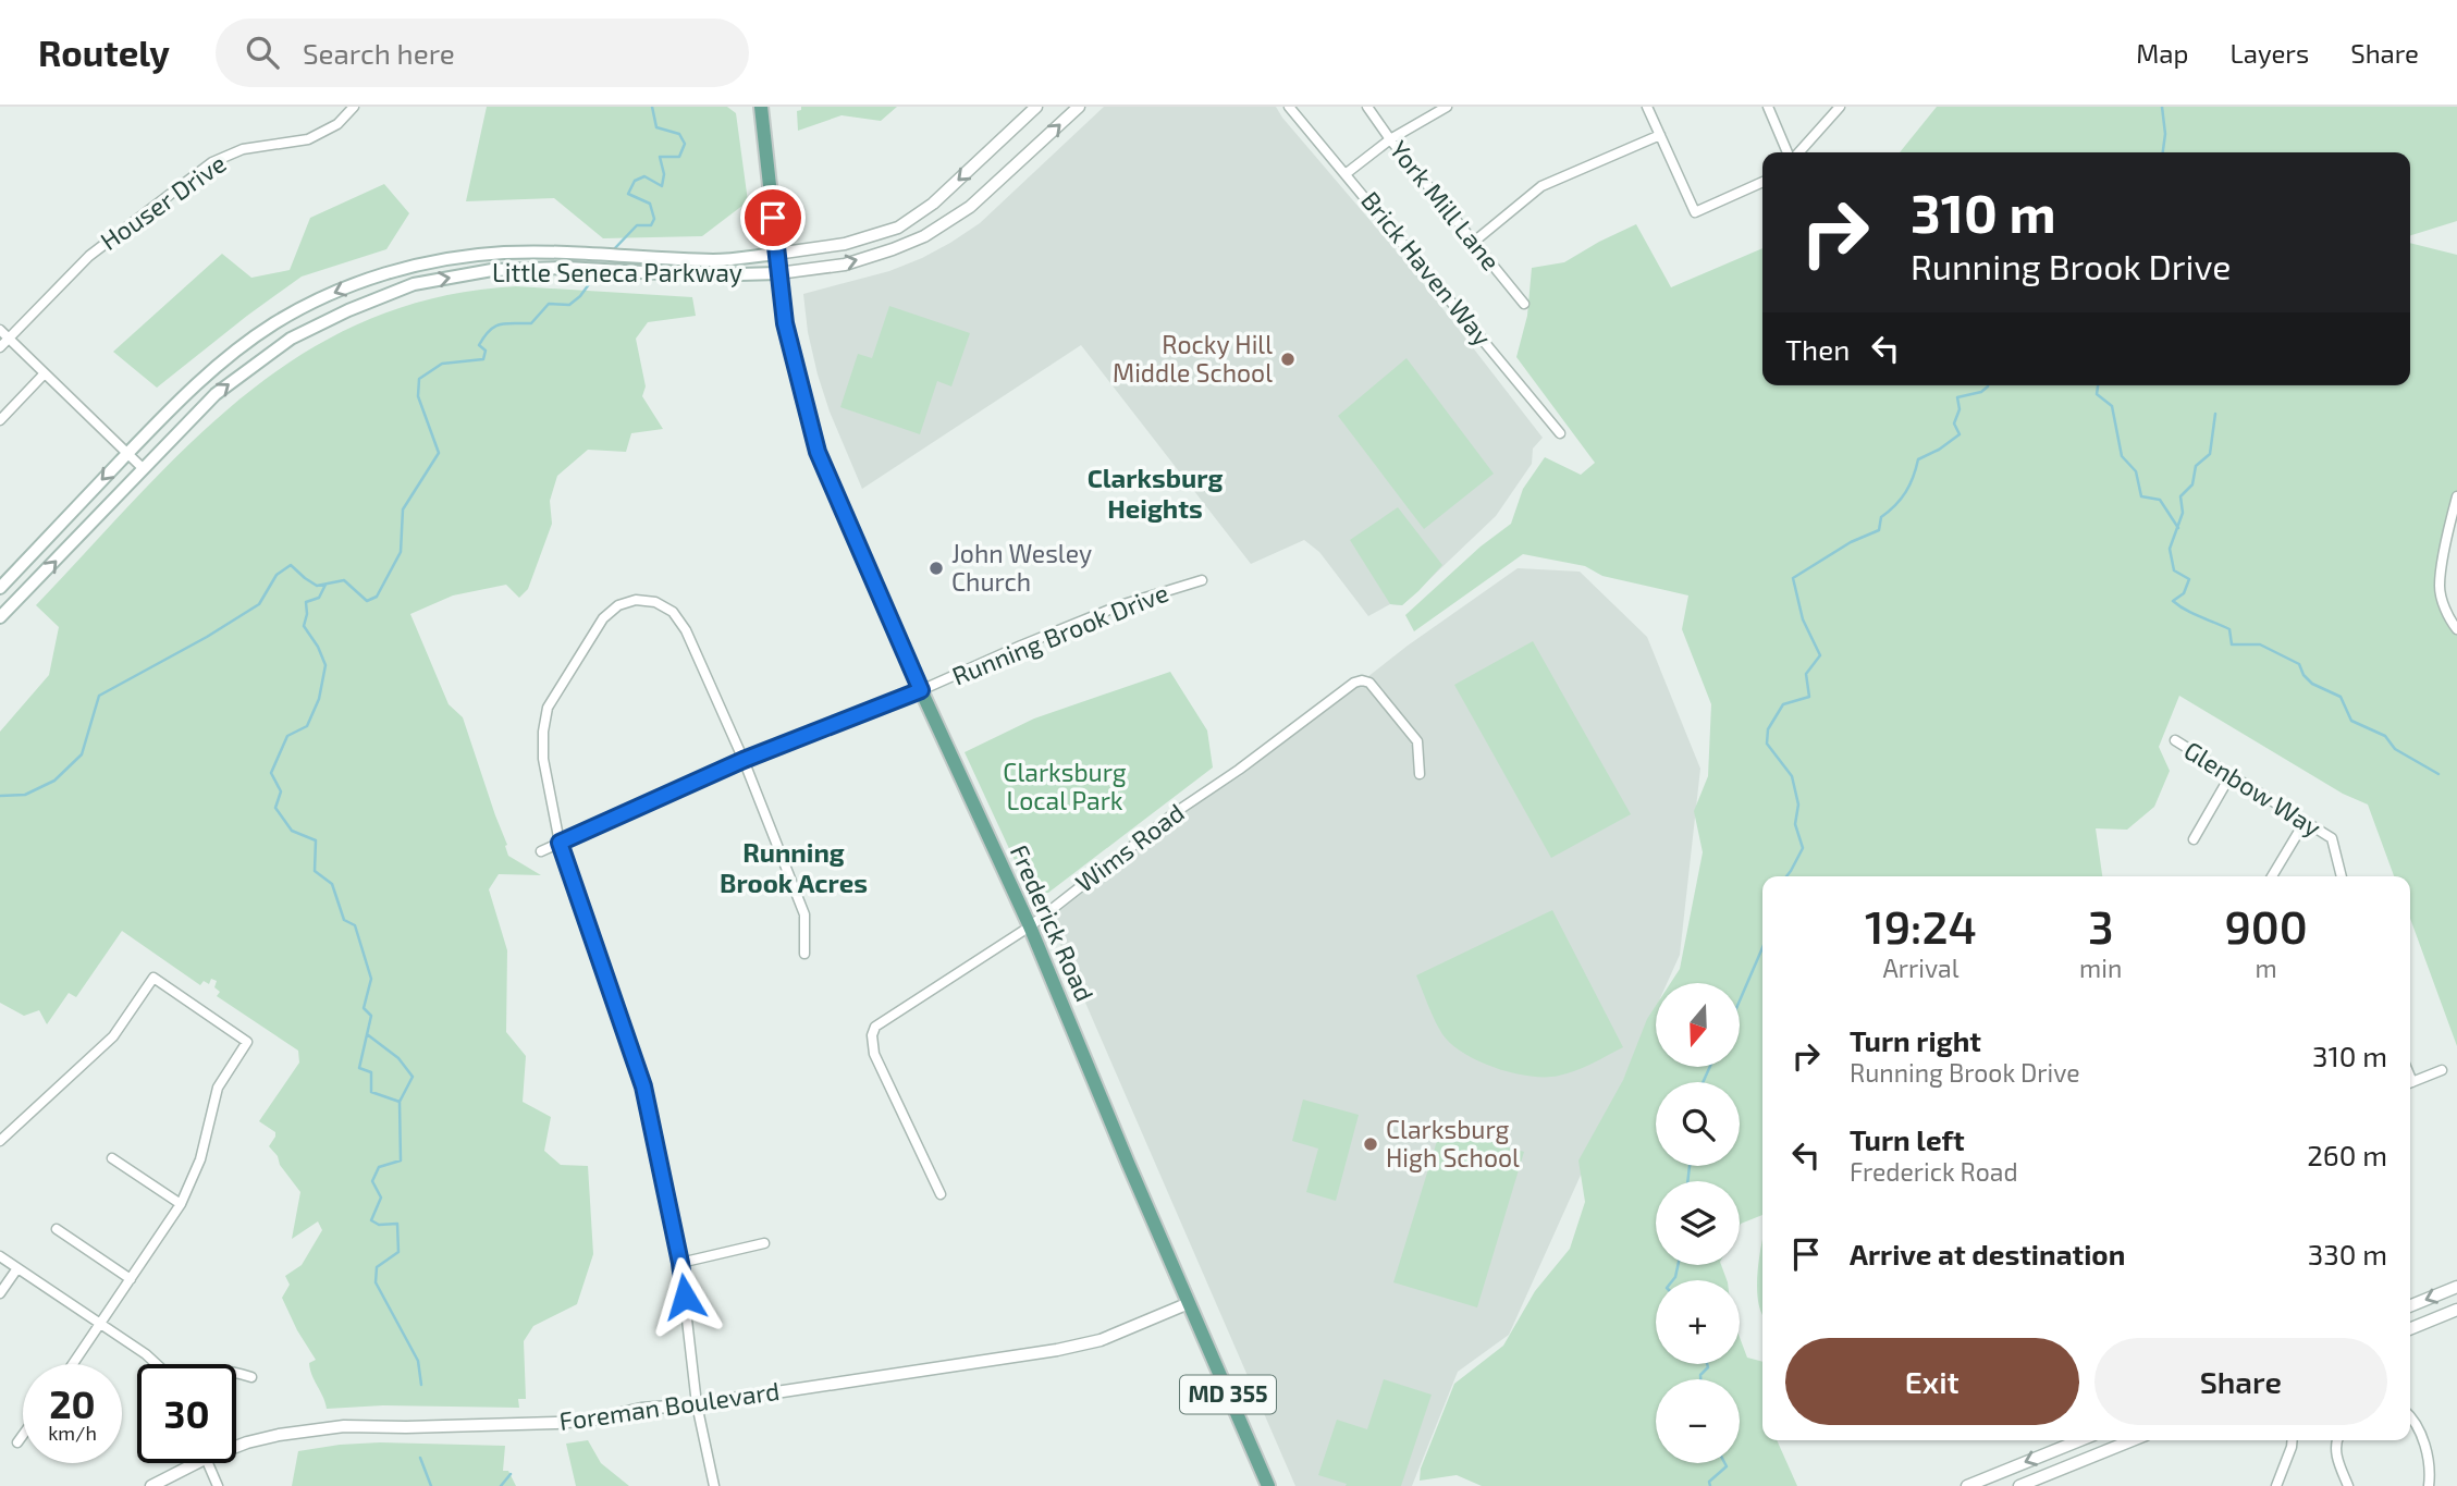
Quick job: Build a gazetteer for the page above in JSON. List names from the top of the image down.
{
  "streets": {
    "main road": ["Little Seneca Parkway", "Frederick Road", "MD 355"],
    "street": [
      "Houser Drive",
      "York Mill Lane",
      "Brick Haven Way",
      "Running Brook Drive",
      "Glenbow Way",
      "Wims Road",
      "Foreman Boulevard"
    ]
  },
  "crossings": [
    ["Little Seneca Parkway", "Frederick Road"],
    ["Running Brook Drive", "Frederick Road"],
    ["Wims Road", "Frederick Road"],
    ["Frederick Road", "Foreman Boulevard"]
  ],
  "districts": ["Clarksburg Heights", "Running Brook Acres"],
  "parks": ["Clarksburg Local Park"],
  "places": ["Rocky Hill Middle School", "John Wesley Church", "Clarksburg High School"],
  "north": "bottom",
  "page": {
    "header": "Routely",
    "search": "Search here",
    "nav": ["Map", "Layers", "Share"],
    "turn": ["310 m", "Running Brook Drive"],
    "then": "Then",
    "eta": [
      "19:24",
      "Arrival",
      "3",
      "min",
      "900",
      "m"
    ],
    "map_buttons": ["+", "−"],
    "list": [
      {
        "name": "Turn right",
        "note": "Running Brook Drive",
        "value": "310 m"
      },
      {
        "name": "Turn left",
        "note": "Frederick Road",
        "value": "260 m"
      },
      {
        "name": "Arrive at destination",
        "value": "330 m"
      }
    ],
    "buttons": ["Exit", "Share"],
    "speed": "20 km/h",
    "limit": "30"
  }
}
